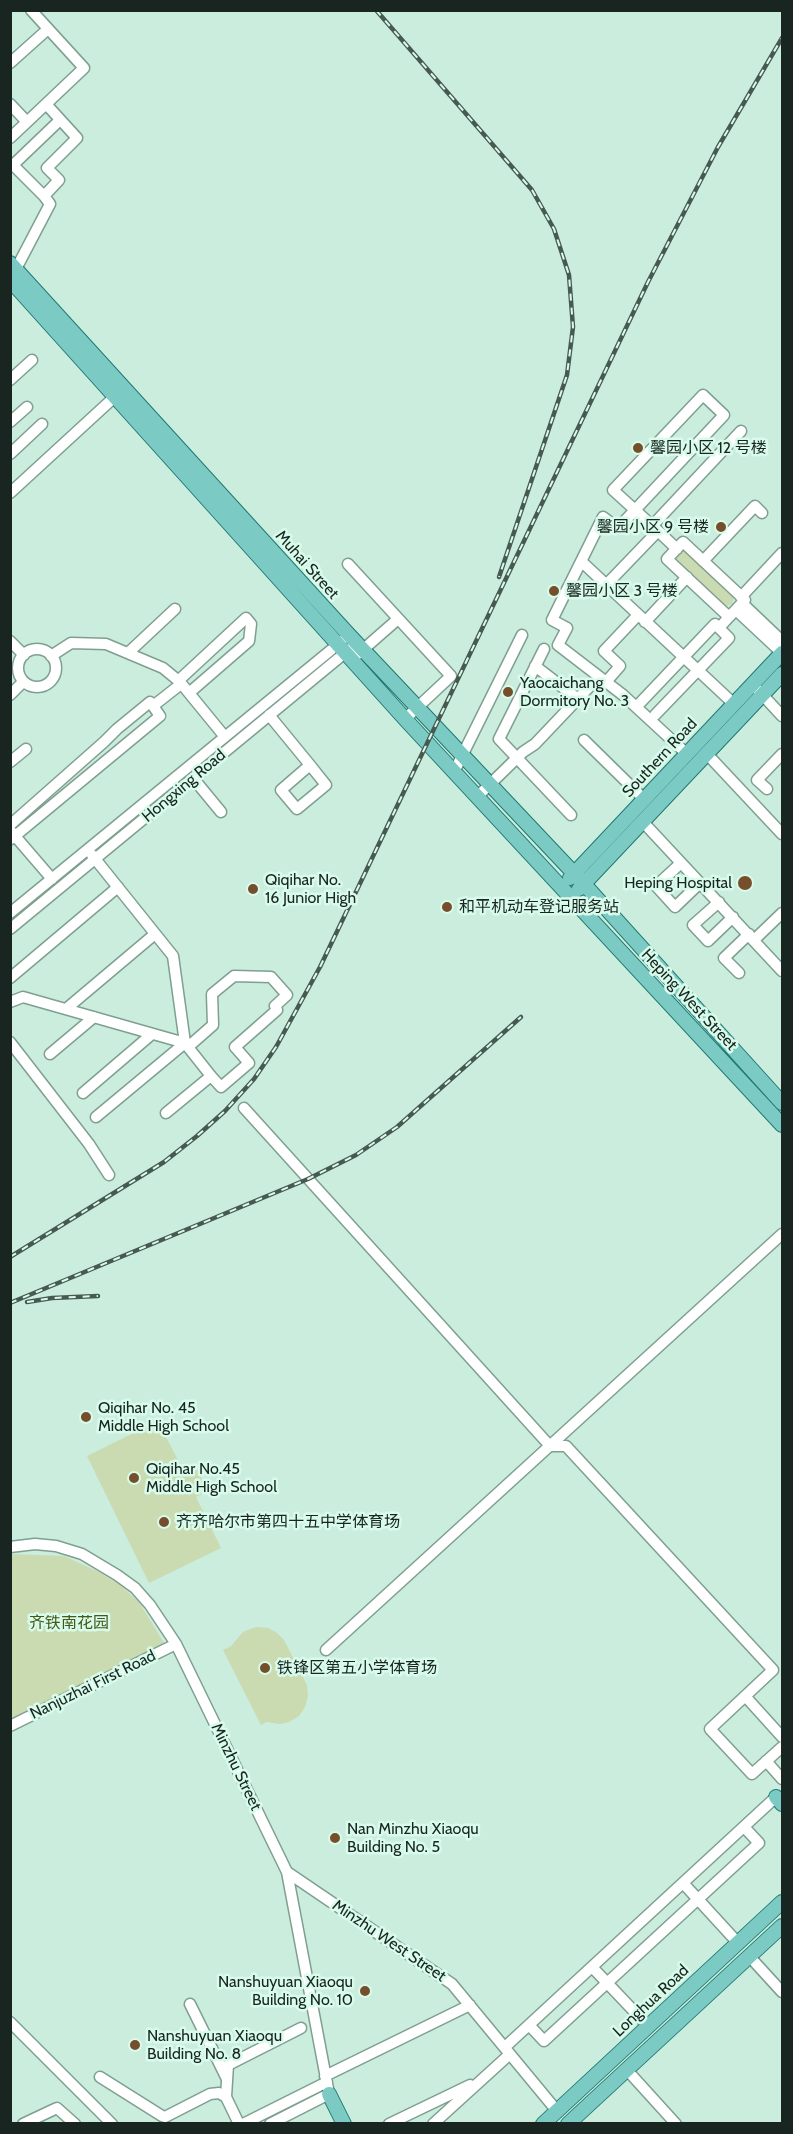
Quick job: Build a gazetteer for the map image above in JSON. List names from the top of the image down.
{
  "streets": {
    "main road": [
      "Muhai Street",
      "Southern Road",
      "Heping West Street",
      "Longhua Road"
    ],
    "street": [
      "Hongxing Road",
      "Nanjuzhai First Road",
      "Minzhu Street",
      "Minzhu West Street"
    ]
  },
  "crossings": [
    ["Muhai Street", "Southern Road"],
    ["Muhai Street", "Hongxing Road"],
    ["Muhai Street", "Heping West Street"],
    ["Southern Road", "Heping West Street"],
    ["Nanjuzhai First Road", "Minzhu Street"],
    ["Minzhu Street", "Minzhu West Street"],
    ["Minzhu West Street", "Longhua Road"]
  ],
  "parks": ["齐铁南花园"],
  "places": [
    "馨园小区 12 号楼",
    "馨园小区 9 号楼",
    "馨园小区 3 号楼",
    "Yaocaichang Dormitory No. 3",
    "Heping Hospital",
    "Qiqihar No. 16 Junior High",
    "和平机动车登记服务站",
    "Qiqihar No. 45 Middle High School",
    "Qiqihar No.45 Middle High School",
    "齐齐哈尔市第四十五中学体育场",
    "铁锋区第五小学体育场",
    "Nan Minzhu Xiaoqu Building No. 5",
    "Nanshuyuan Xiaoqu Building No. 10",
    "Nanshuyuan Xiaoqu Building No. 8"
  ]
}
